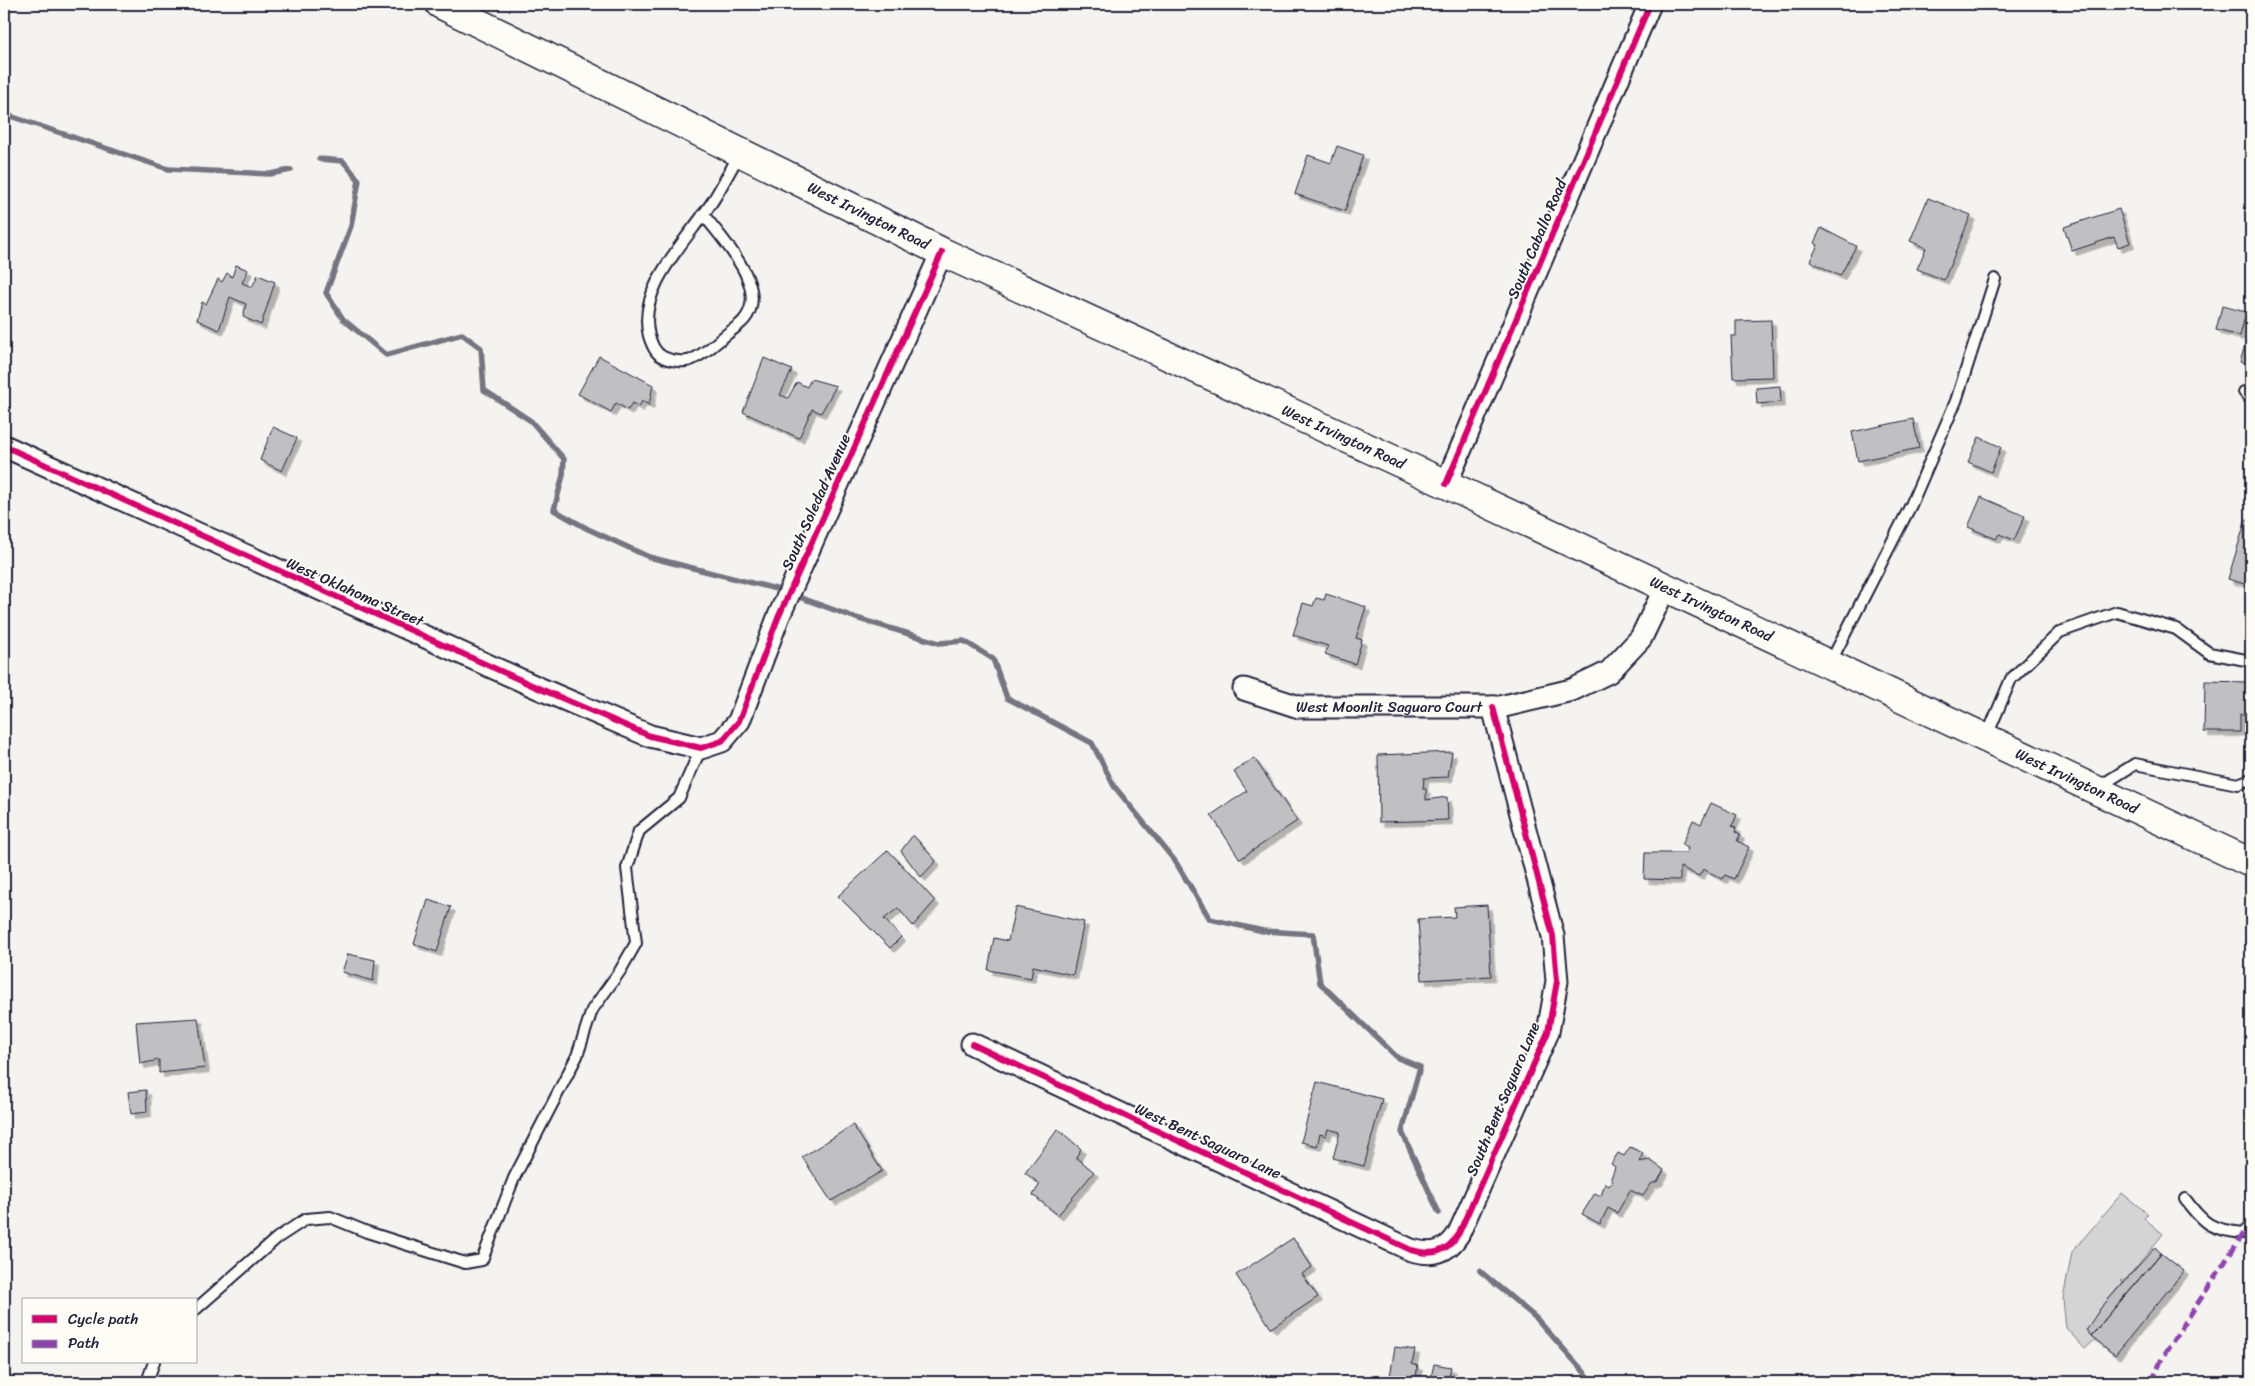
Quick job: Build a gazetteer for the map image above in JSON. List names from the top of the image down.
{
  "streets": {
    "main road": ["West Irvington Road"],
    "street": [
      "South Caballo Road",
      "South Soledad Avenue",
      "West Oklahoma Street",
      "West Moonlit Saguaro Court",
      "South Bent Saguaro Lane",
      "West Bent Saguaro Lane"
    ]
  },
  "crossings": [
    ["West Irvington Road", "South Caballo Road"],
    ["West Irvington Road", "South Soledad Avenue"],
    ["West Irvington Road", "West Moonlit Saguaro Court"],
    ["South Soledad Avenue", "West Oklahoma Street"],
    ["West Moonlit Saguaro Court", "South Bent Saguaro Lane"],
    ["South Bent Saguaro Lane", "West Bent Saguaro Lane"]
  ],
  "legend": ["Cycle path", "Path"]
}
